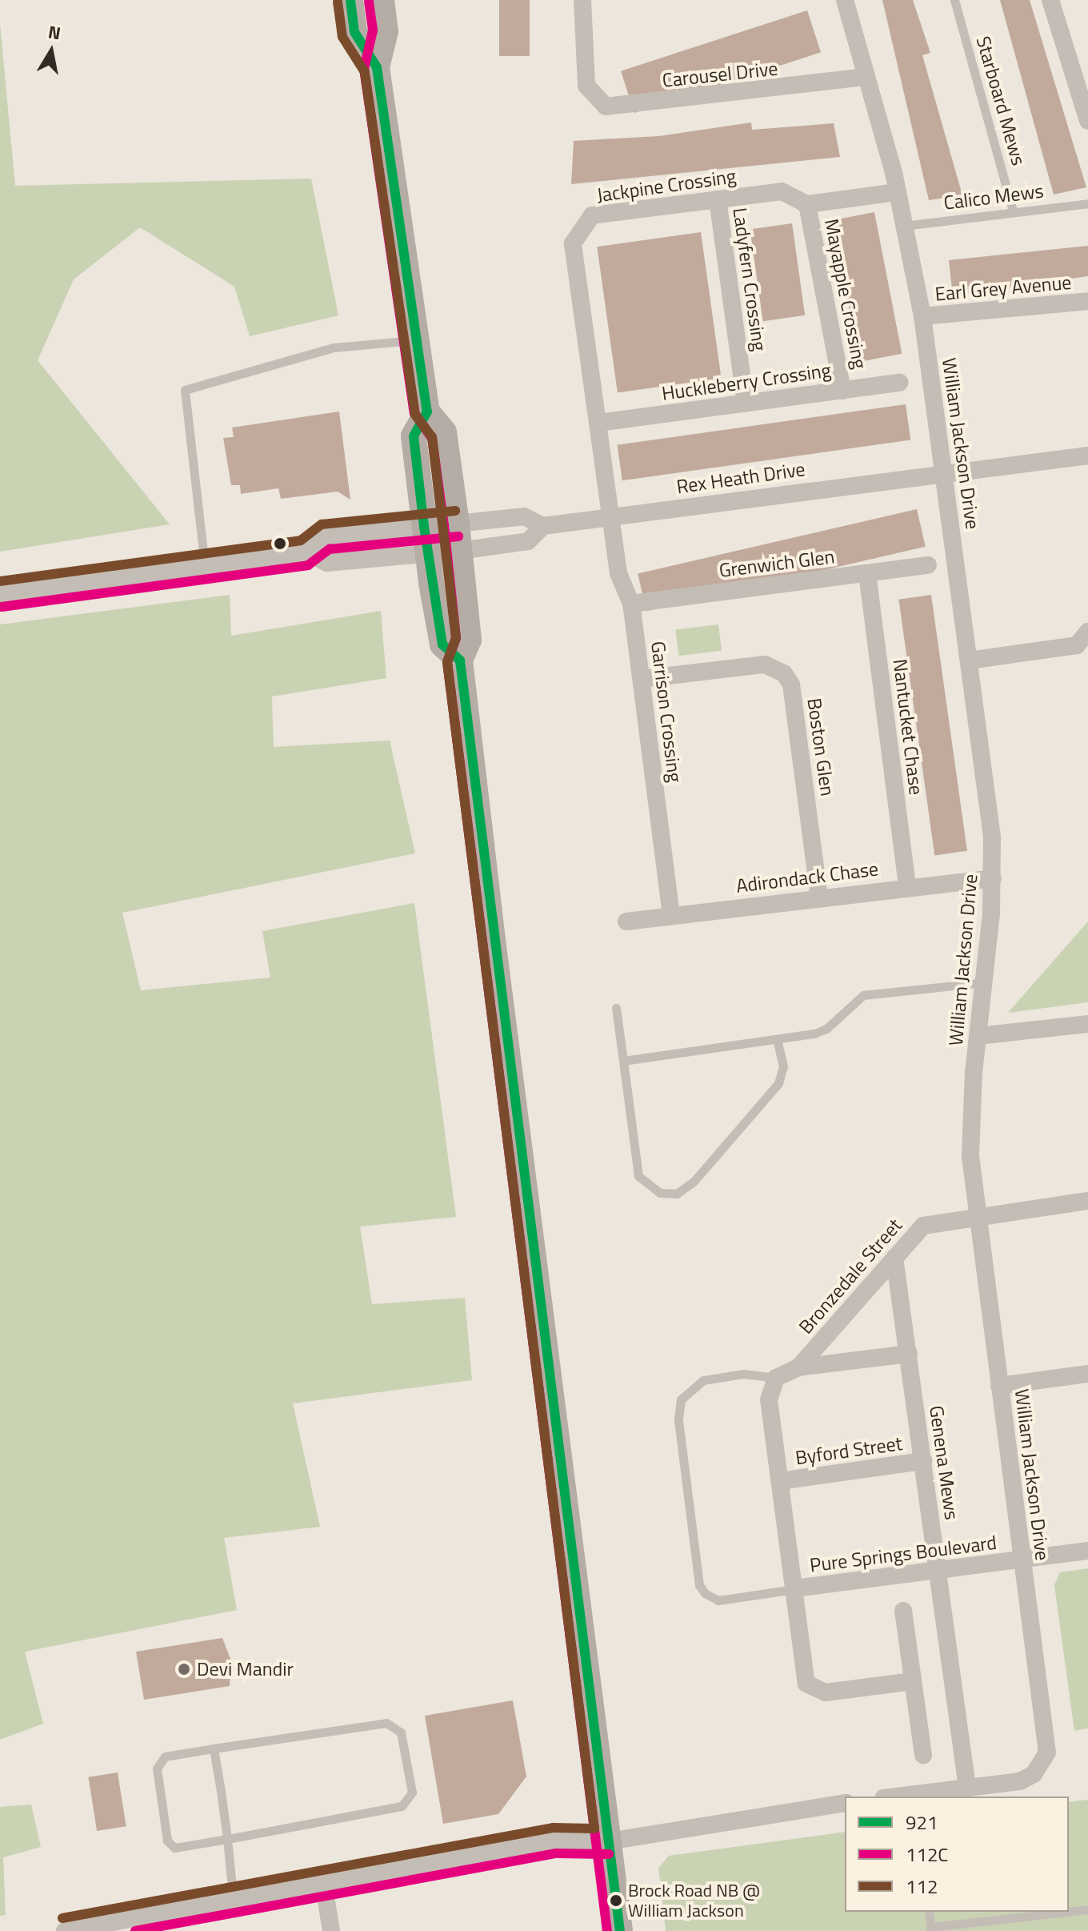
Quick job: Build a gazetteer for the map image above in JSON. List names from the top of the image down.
{
  "streets": {
    "street": [
      "Carousel Drive",
      "Jackpine Crossing",
      "Ladyfern Crossing",
      "Earl Grey Avenue",
      "Mayapple Crossing",
      "Huckleberry Crossing",
      "William Jackson Drive",
      "Rex Heath Drive",
      "Grenwich Glen",
      "Garrison Crossing",
      "Nantucket Chase",
      "Boston Glen",
      "Adirondack Chase",
      "Bronzedale Street",
      "Byford Street",
      "Genena Mews",
      "Pure Springs Boulevard"
    ],
    "lane": ["Starboard Mews", "Calico Mews"]
  },
  "crossings": [
    ["Carousel Drive", "William Jackson Drive"],
    ["Starboard Mews", "Calico Mews"],
    ["Jackpine Crossing", "Ladyfern Crossing"],
    ["Jackpine Crossing", "Mayapple Crossing"],
    ["Jackpine Crossing", "Huckleberry Crossing"],
    ["Jackpine Crossing", "Rex Heath Drive"],
    ["Jackpine Crossing", "Garrison Crossing"],
    ["Calico Mews", "William Jackson Drive"],
    ["Ladyfern Crossing", "Huckleberry Crossing"],
    ["Earl Grey Avenue", "William Jackson Drive"],
    ["Mayapple Crossing", "Huckleberry Crossing"],
    ["William Jackson Drive", "Rex Heath Drive"],
    ["William Jackson Drive", "Adirondack Chase"],
    ["William Jackson Drive", "Bronzedale Street"],
    ["William Jackson Drive", "Genena Mews"],
    ["William Jackson Drive", "Pure Springs Boulevard"],
    ["Rex Heath Drive", "Garrison Crossing"],
    ["Grenwich Glen", "Garrison Crossing"],
    ["Grenwich Glen", "Nantucket Chase"],
    ["Garrison Crossing", "Boston Glen"],
    ["Garrison Crossing", "Adirondack Chase"],
    ["Nantucket Chase", "Adirondack Chase"],
    ["Boston Glen", "Adirondack Chase"],
    ["Bronzedale Street", "Genena Mews"],
    ["Byford Street", "Genena Mews"],
    ["Byford Street", "Pure Springs Boulevard"],
    ["Genena Mews", "Pure Springs Boulevard"]
  ],
  "places": ["Devi Mandir", "Brock Road NB @ William Jackson"],
  "lines": ["transit line 921", "transit line 112C", "transit line 112"],
  "legend": ["921", "112C", "112"],
  "north": "top"
}
